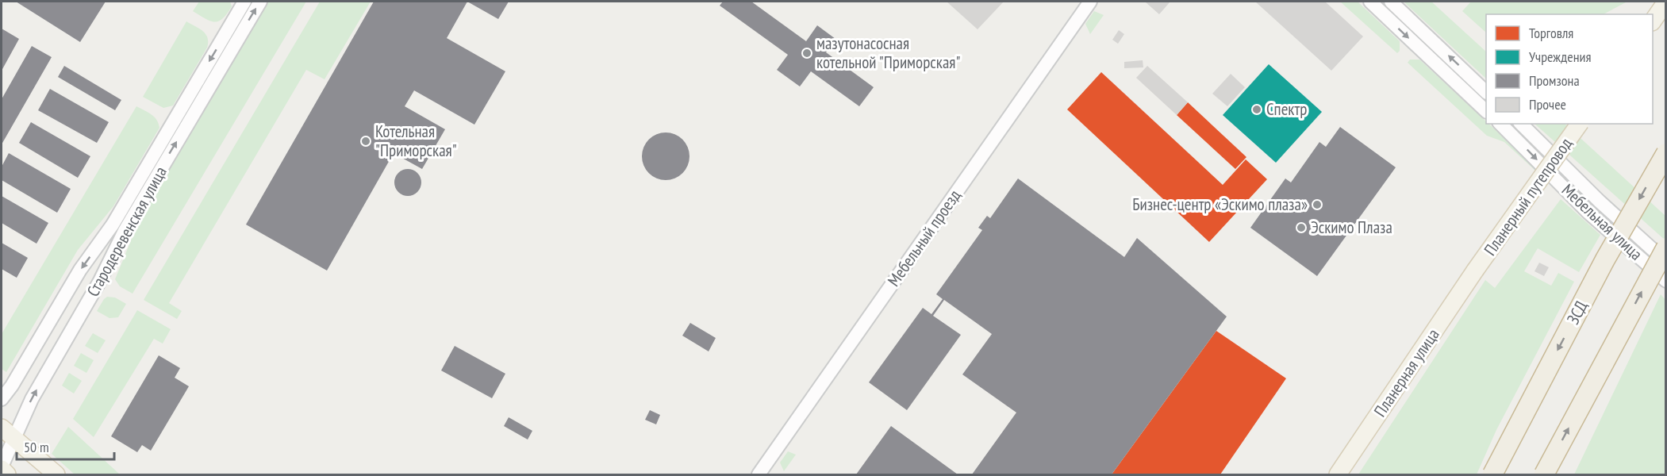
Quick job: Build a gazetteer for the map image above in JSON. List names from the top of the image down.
{
  "streets": {
    "highway": ["ЗСД"],
    "main road": ["Планерный путепровод", "Планерная улица"],
    "street": ["Мебельная улица", "Стародеревенская улица", "Мебельный проезд"]
  },
  "crossings": [
    ["Планерный путепровод", "Планерная улица"]
  ],
  "places": [
    "мазутонасосная котельной \"Приморская\"",
    "Спектр",
    "Котельная \"Приморская\"",
    "Бизнес-центр «Эскимо плаза»",
    "Эскимо Плаза"
  ],
  "legend": [
    "Торговля",
    "Учреждения",
    "Промзона",
    "Прочее"
  ],
  "scale_bar": "50 m"
}
